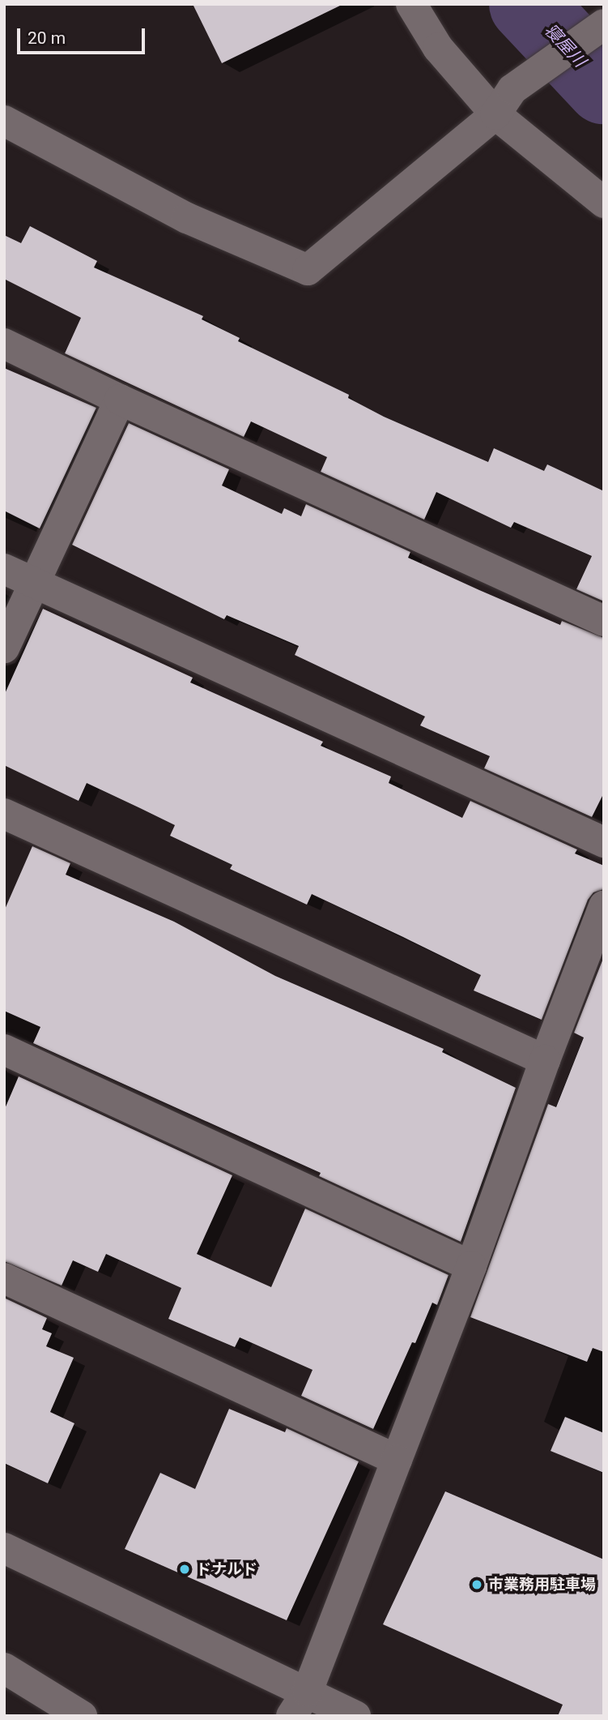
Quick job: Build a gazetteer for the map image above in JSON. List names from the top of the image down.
{
  "water": ["寝屋川"],
  "places": ["ドナルド", "市業務用駐車場"],
  "scale_bar": "20 m"
}
